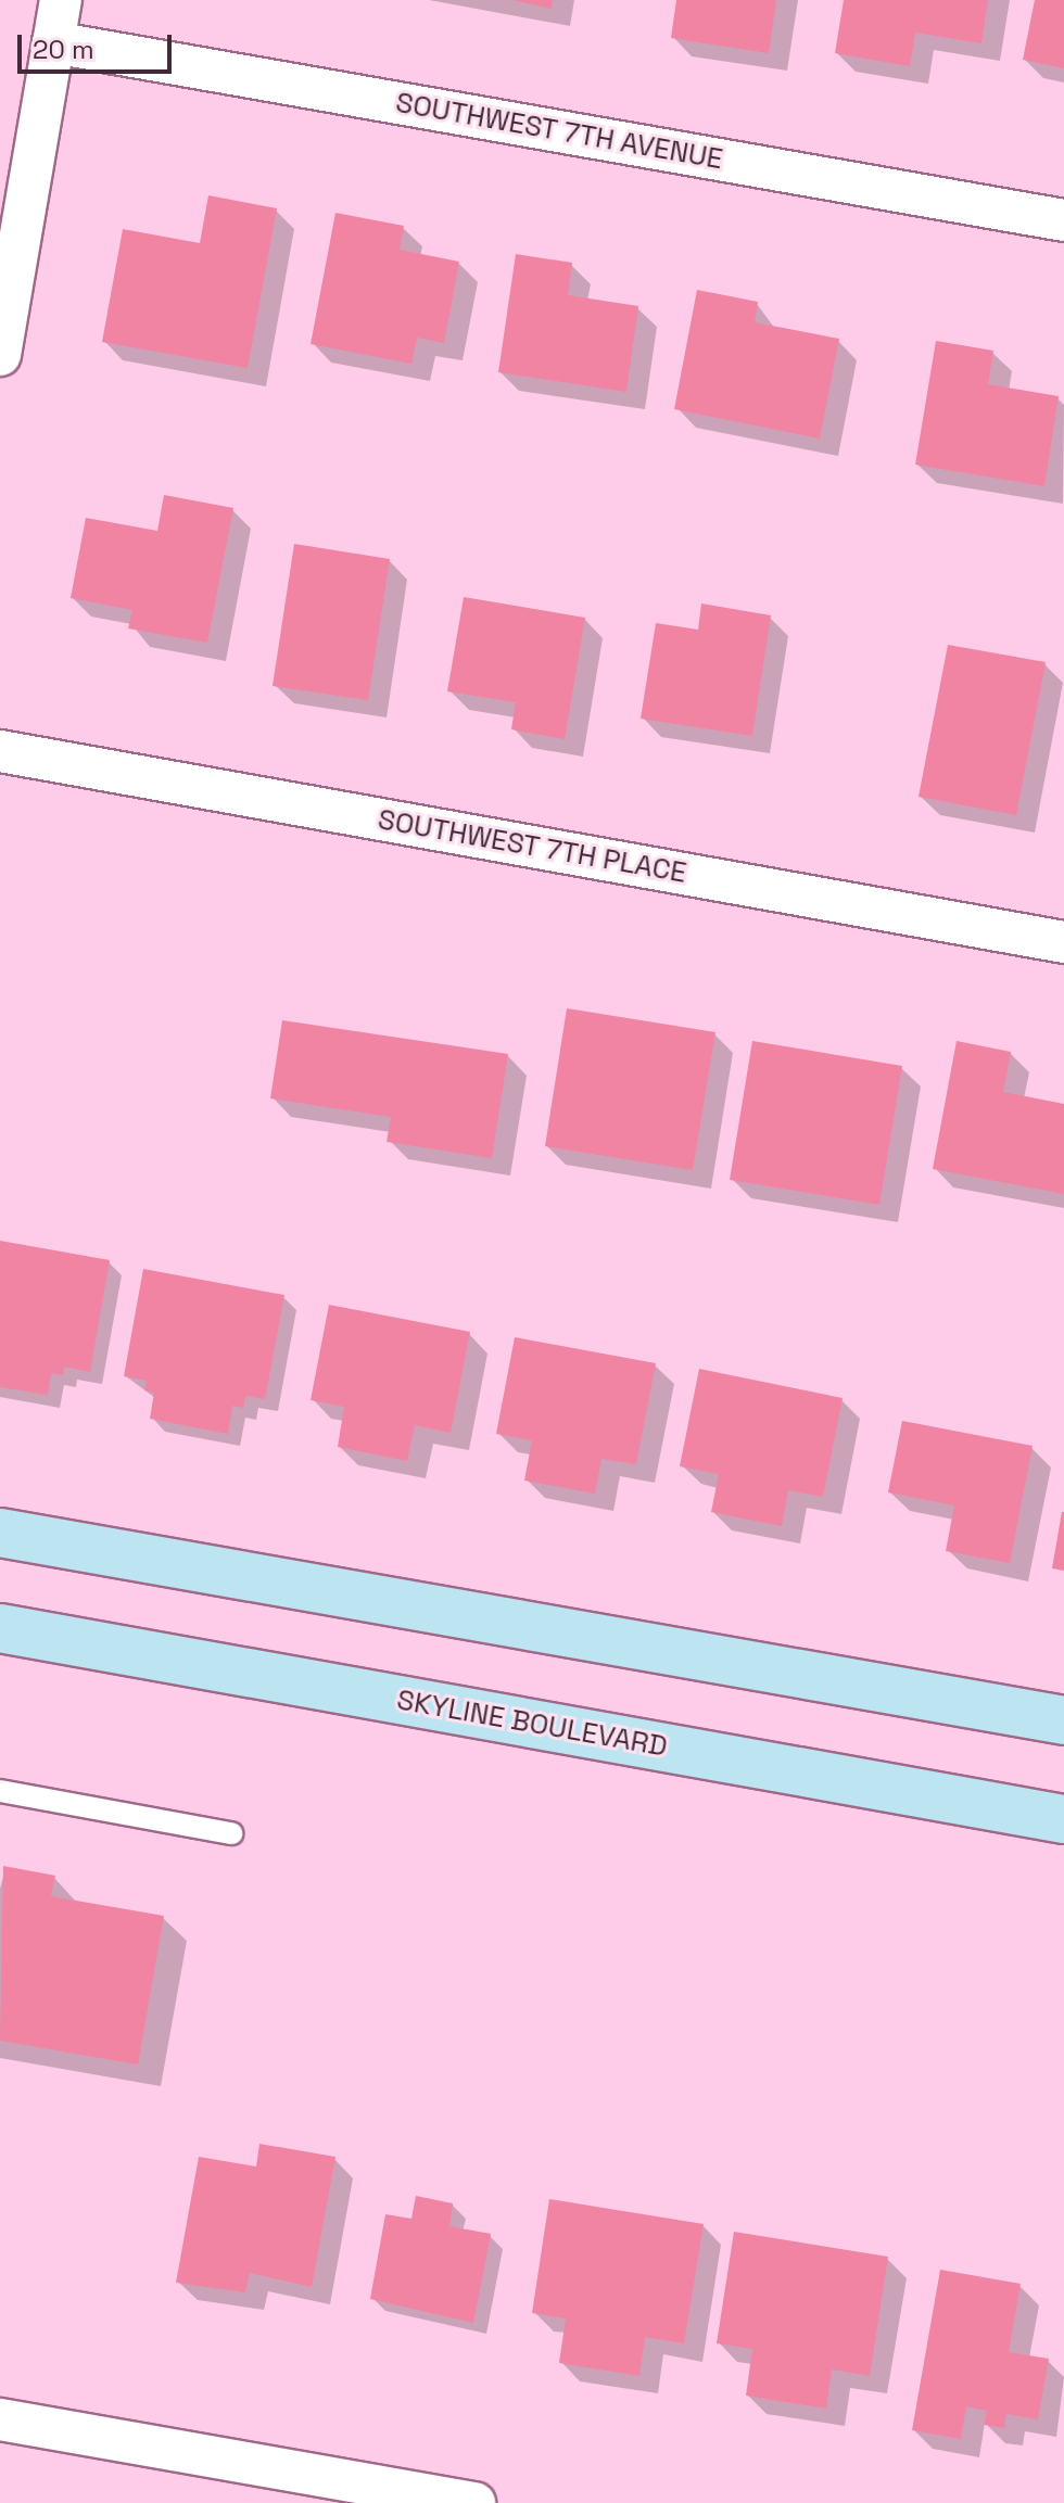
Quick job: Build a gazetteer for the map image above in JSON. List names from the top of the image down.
{
  "streets": {
    "street": ["SOUTHWEST 7TH AVENUE", "SOUTHWEST 7TH PLACE", "SKYLINE BOULEVARD"]
  },
  "scale_bar": "20 m"
}
